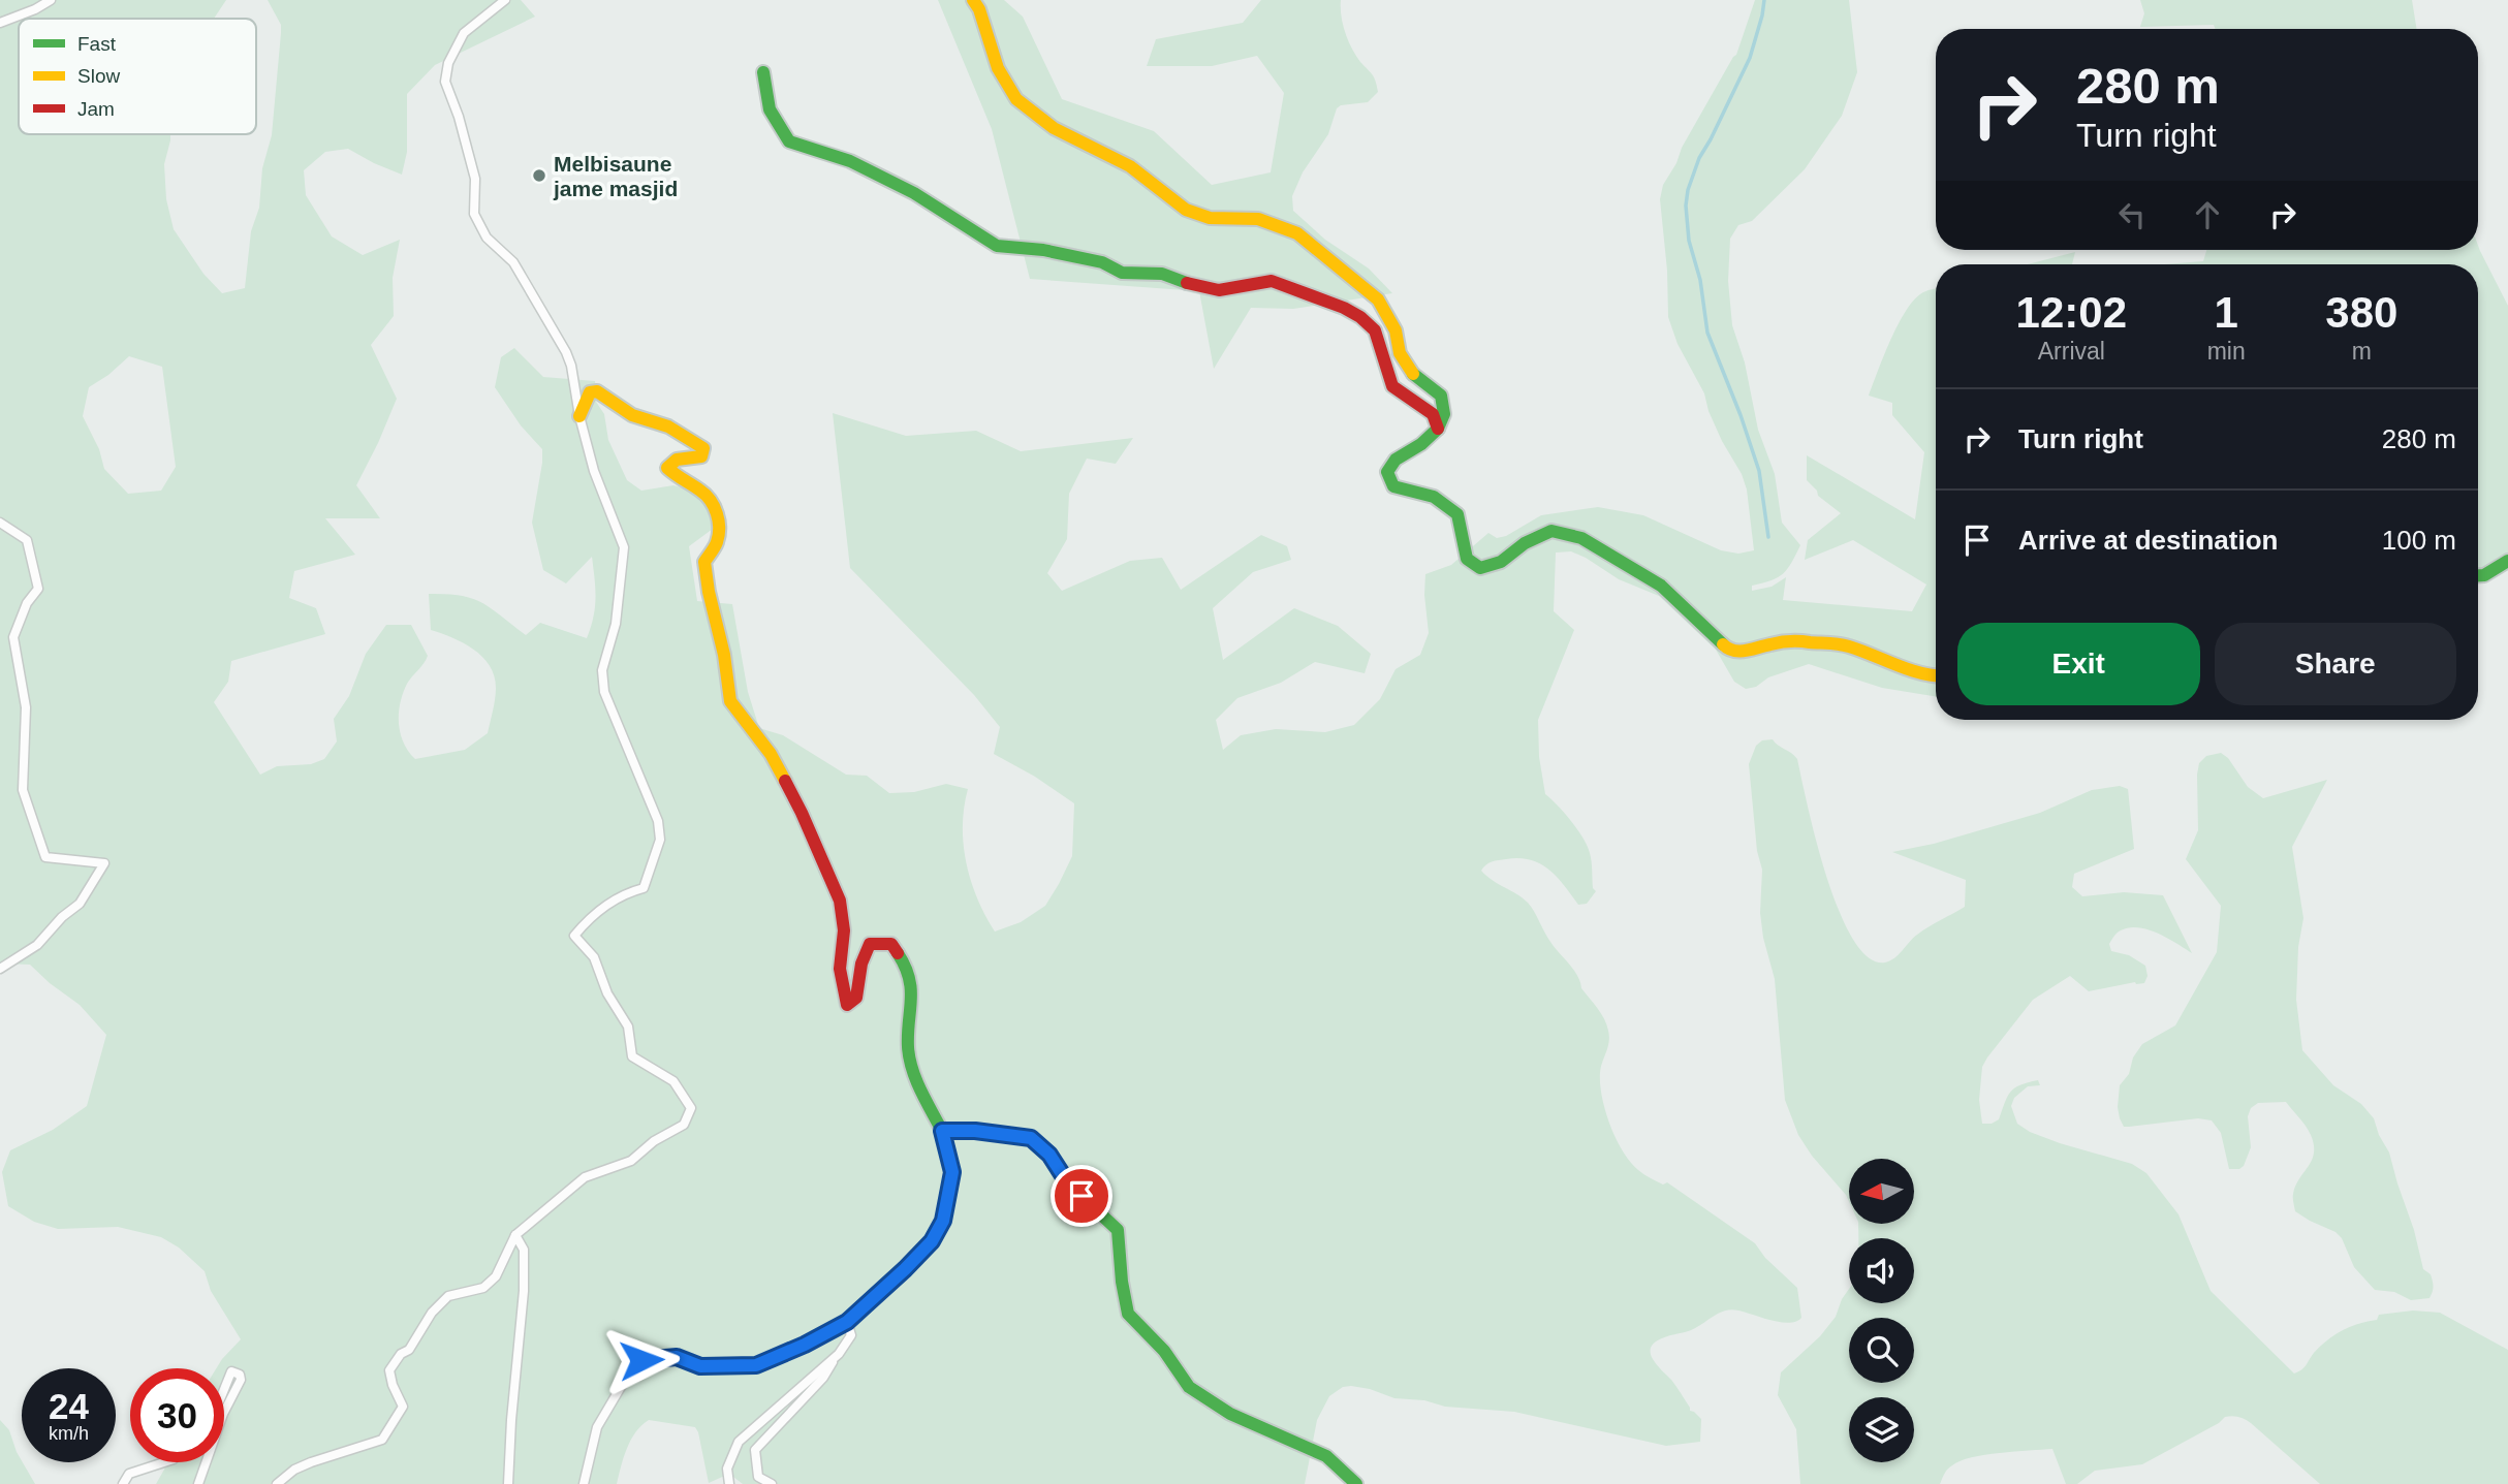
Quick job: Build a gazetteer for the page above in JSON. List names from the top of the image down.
{
  "places": ["Melbisaune jame masjid"],
  "legend": ["Fast", "Slow", "Jam"],
  "north": "left",
  "page": {
    "turn": ["280 m", "Turn right"],
    "eta": [
      "12:02",
      "Arrival",
      "1",
      "min",
      "380",
      "m"
    ],
    "list": [
      {
        "name": "Turn right",
        "value": "280 m"
      },
      {
        "name": "Arrive at destination",
        "value": "100 m"
      }
    ],
    "buttons": ["Exit", "Share"],
    "speed": "24 km/h",
    "limit": "30"
  }
}
